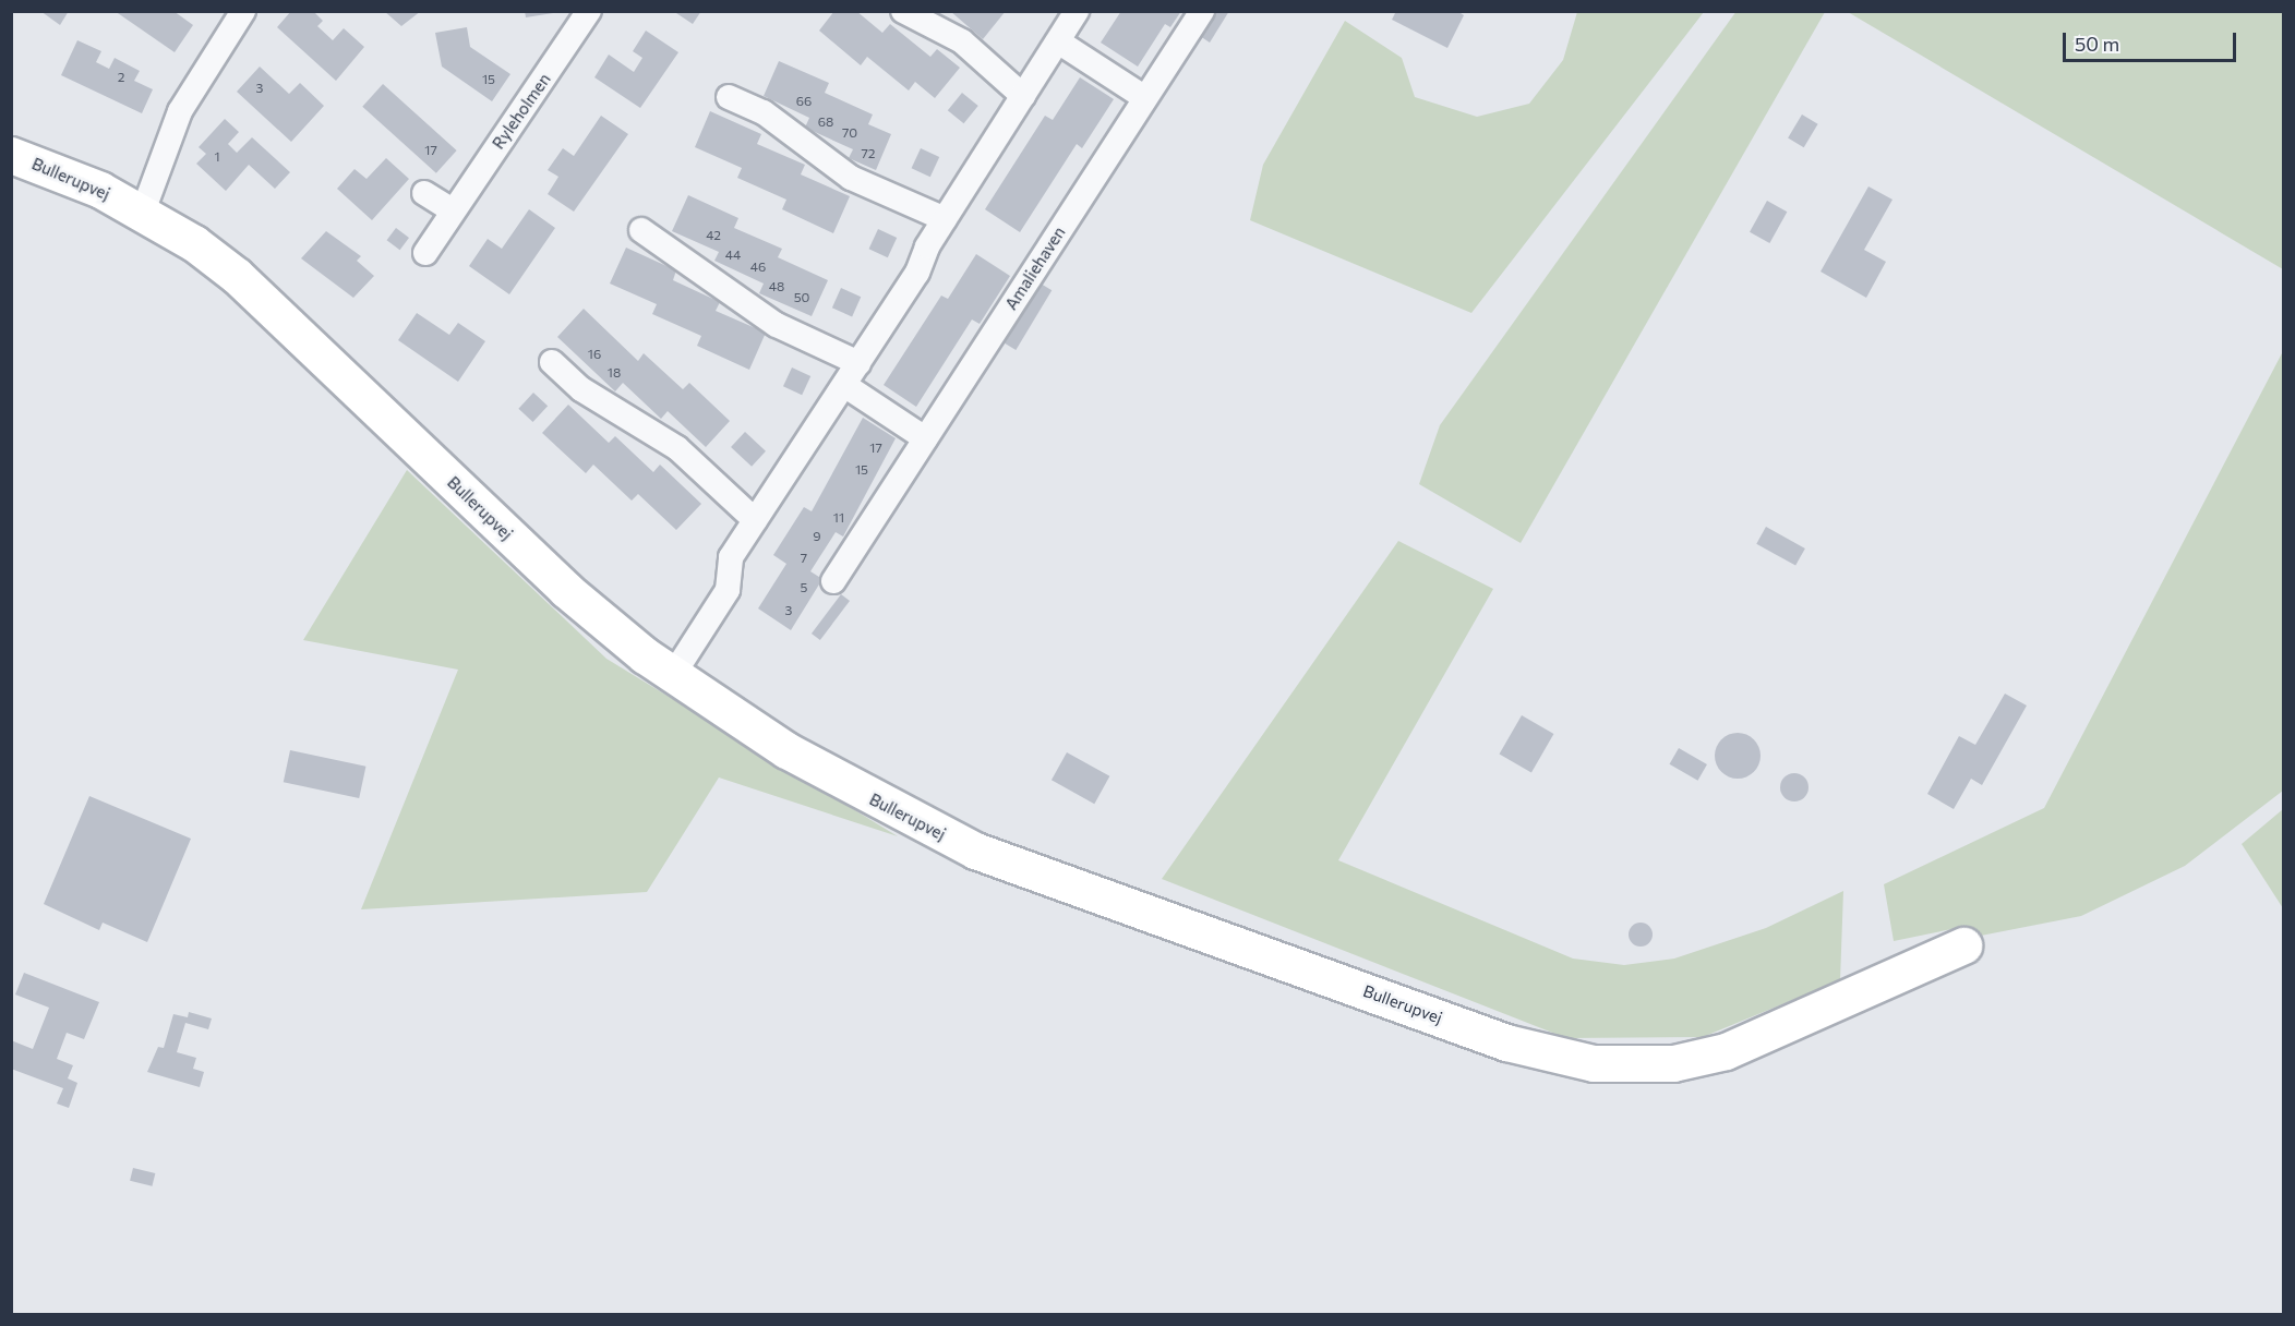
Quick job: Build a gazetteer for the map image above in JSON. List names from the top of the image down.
{
  "streets": {
    "street": ["Ryleholmen", "Bullerupvej", "Amaliehaven"]
  },
  "house_numbers": [
    "2",
    "15",
    "3",
    "66",
    "68",
    "70",
    "17",
    "72",
    "1",
    "42",
    "44",
    "46",
    "48",
    "50",
    "16",
    "18",
    "17",
    "15",
    "11",
    "9",
    "7",
    "5",
    "3"
  ],
  "scale_bar": "50 m"
}
